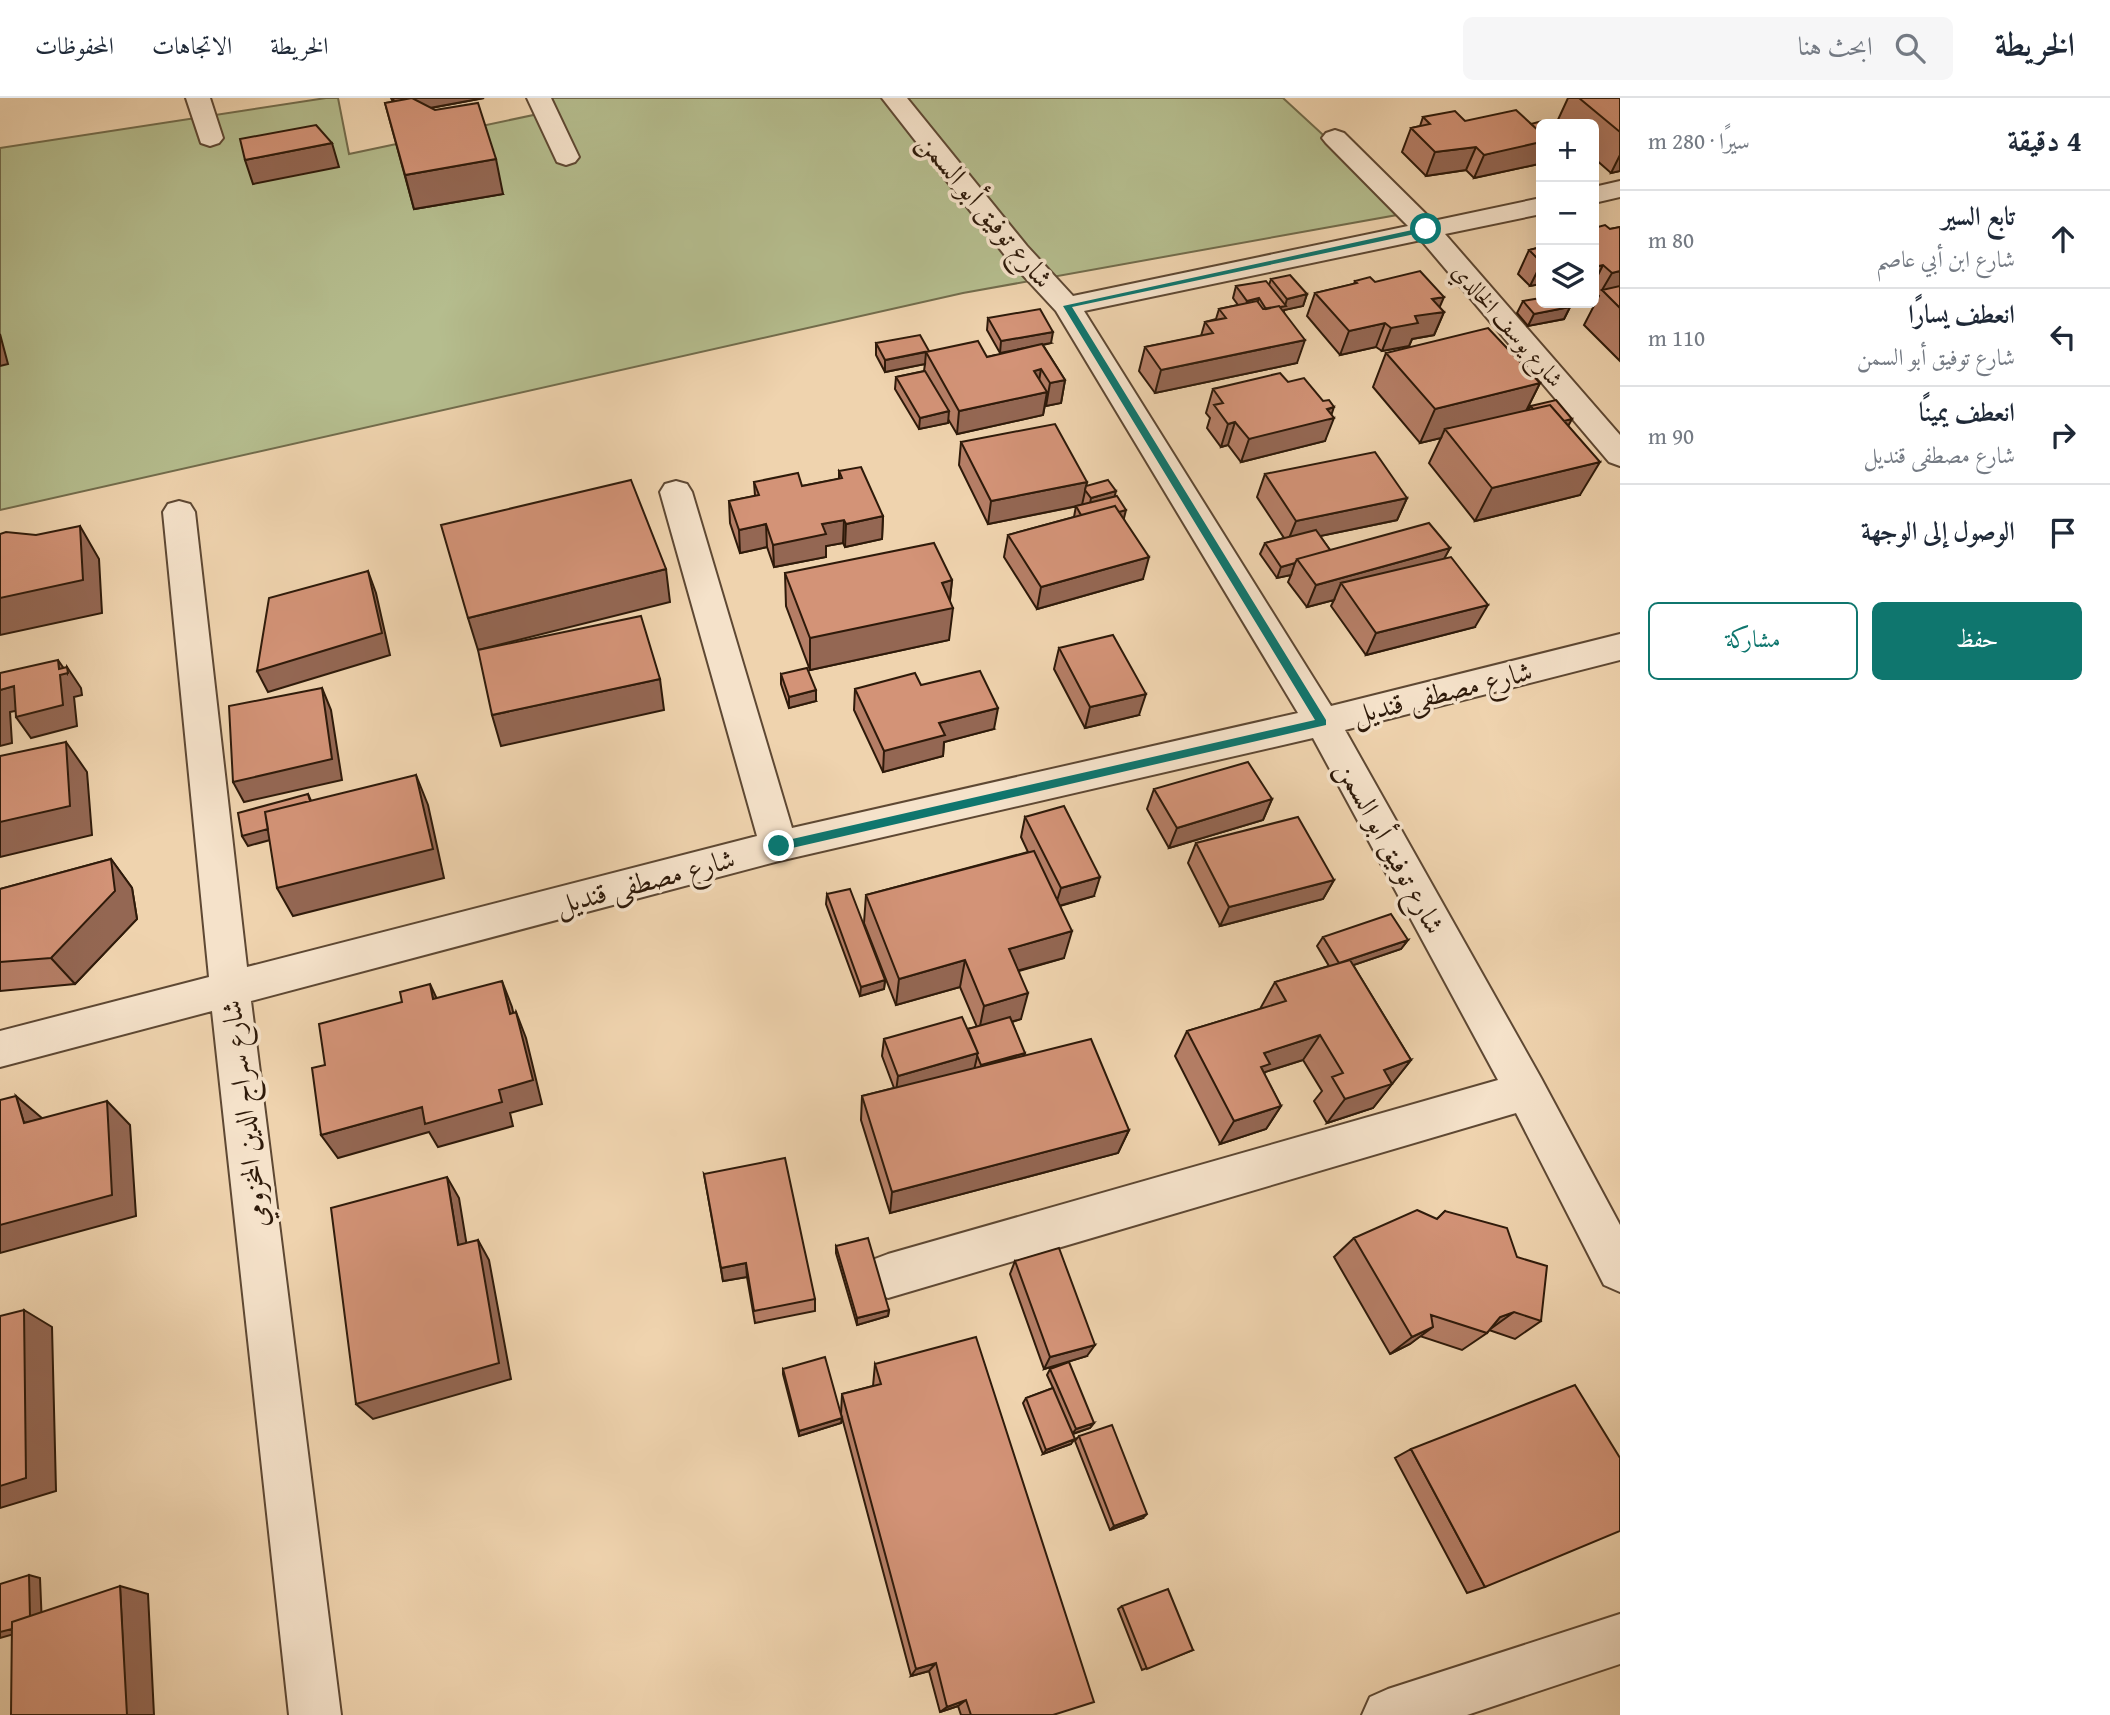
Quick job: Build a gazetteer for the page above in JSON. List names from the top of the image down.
{
  "streets": {
    "street": [
      "شارع توفيق أبو السمن",
      "شارع يوسف الخالدي",
      "شارع مصطفى قنديل",
      "شارع سراج الدين المخزومي"
    ]
  },
  "crossings": [
    ["شارع توفيق أبو السمن", "شارع مصطفى قنديل"],
    ["شارع مصطفى قنديل", "شارع سراج الدين المخزومي"]
  ],
  "page": {
    "header": "الخريطة",
    "search": "ابحث هنا",
    "nav": ["الخريطة", "الاتجاهات", "المحفوظات"],
    "heading": ["4 دقيقة", "سيرًا · 280 m"],
    "map_buttons": ["+", "−"],
    "list": [
      ["تابع السير", "شارع ابن أبي عاصم", "80 m"],
      ["انعطف يسارًا", "شارع توفيق أبو السمن", "110 m"],
      ["انعطف يمينًا", "شارع مصطفى قنديل", "90 m"],
      "الوصول إلى الوجهة"
    ],
    "buttons": ["حفظ", "مشاركة"]
  }
}
